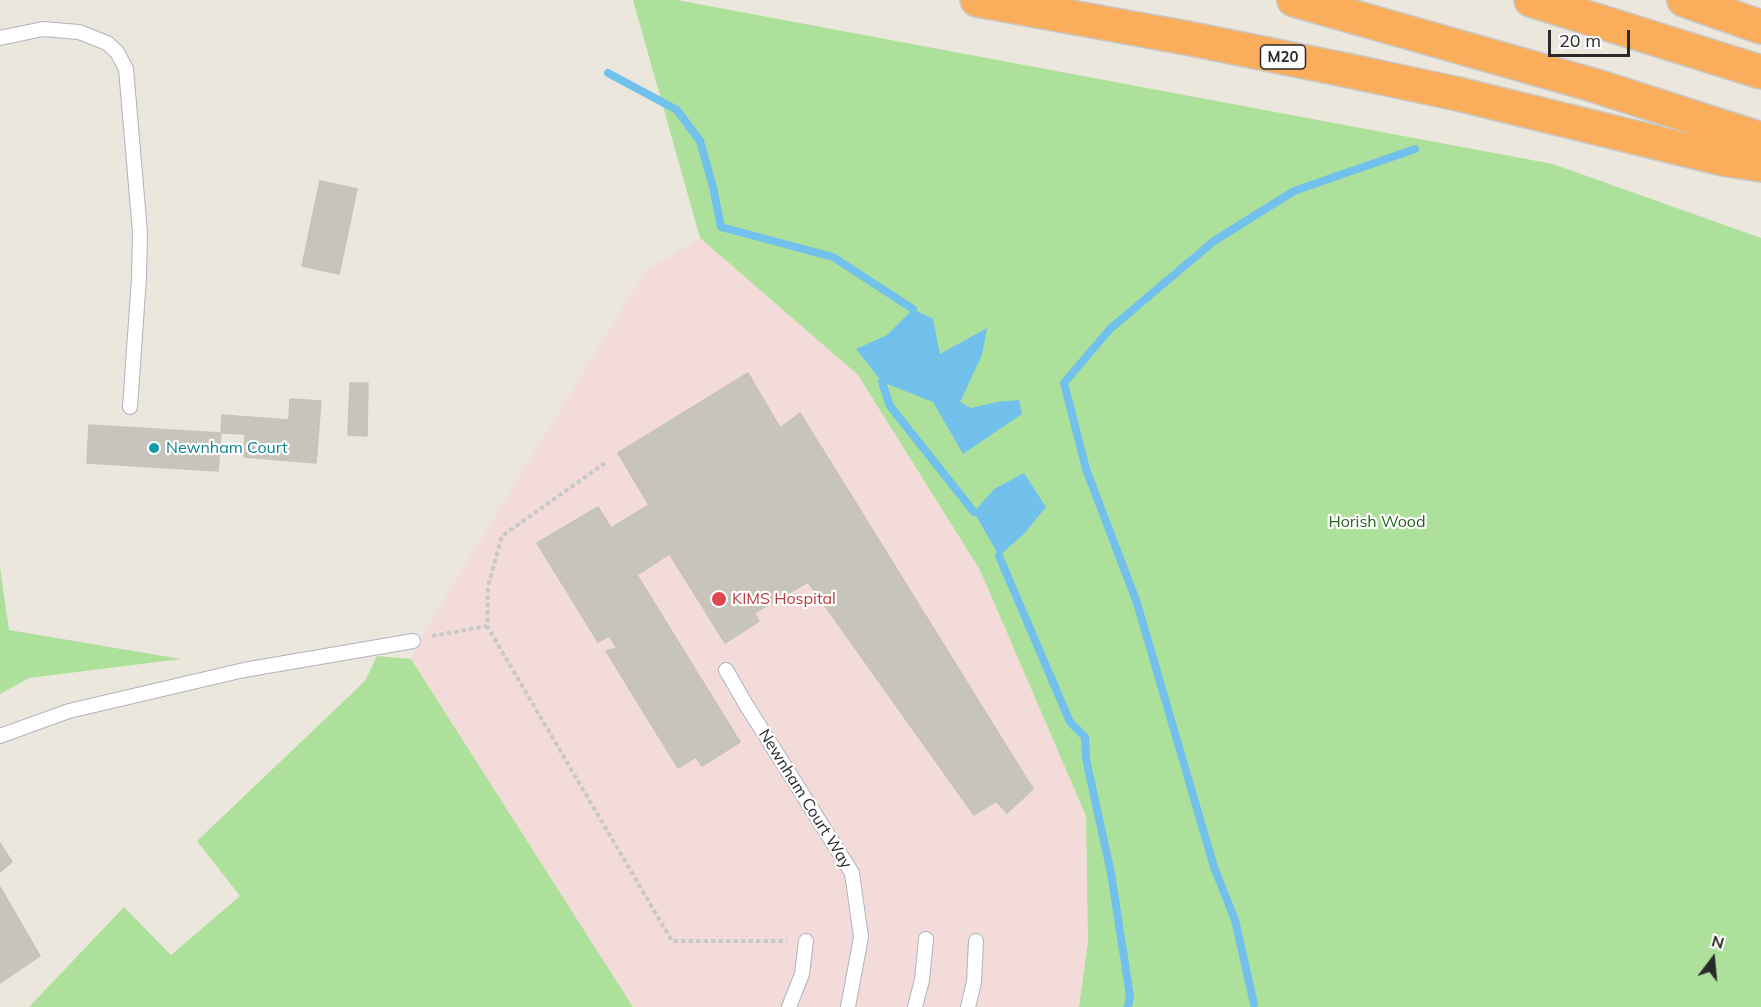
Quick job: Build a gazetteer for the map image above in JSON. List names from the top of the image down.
{
  "streets": {
    "highway": ["M20"],
    "lane": ["Newnham Court Way"]
  },
  "parks": ["Horish Wood"],
  "places": ["Newnham Court", "KIMS Hospital"],
  "scale_bar": "20 m",
  "north": "top"
}
